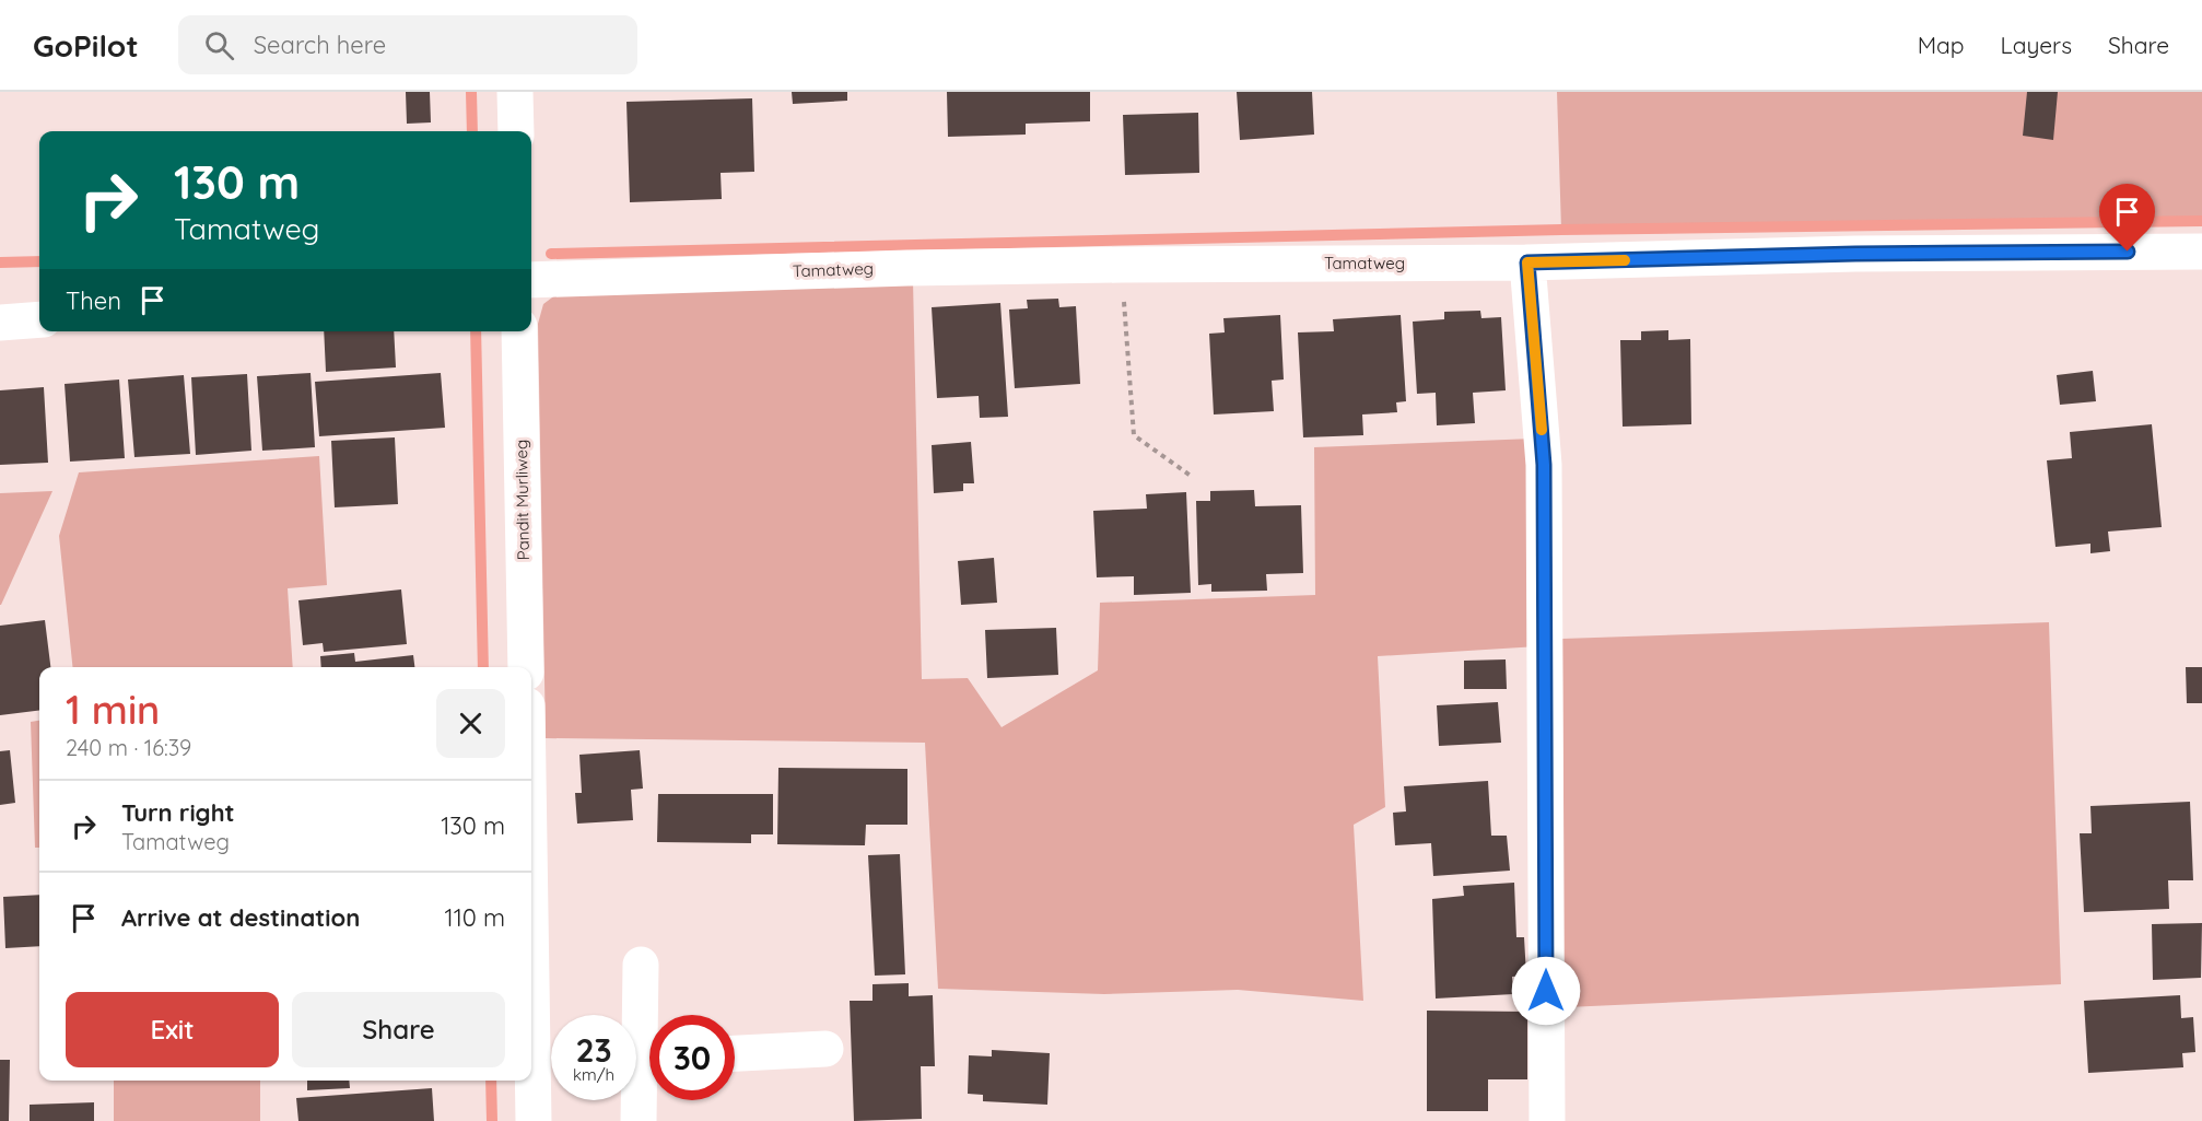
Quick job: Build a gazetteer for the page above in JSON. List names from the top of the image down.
{
  "streets": {
    "street": ["Tamatweg", "Pandit Murliweg"]
  },
  "page": {
    "header": "GoPilot",
    "search": "Search here",
    "nav": ["Map", "Layers", "Share"],
    "turn": ["130 m", "Tamatweg"],
    "then": "Then",
    "heading": ["1 min", "240 m · 16:39"],
    "list": [
      {
        "name": "Turn right",
        "note": "Tamatweg",
        "value": "130 m"
      },
      {
        "name": "Arrive at destination",
        "value": "110 m"
      }
    ],
    "buttons": ["Exit", "Share"],
    "speed": "23 km/h",
    "limit": "30"
  }
}
